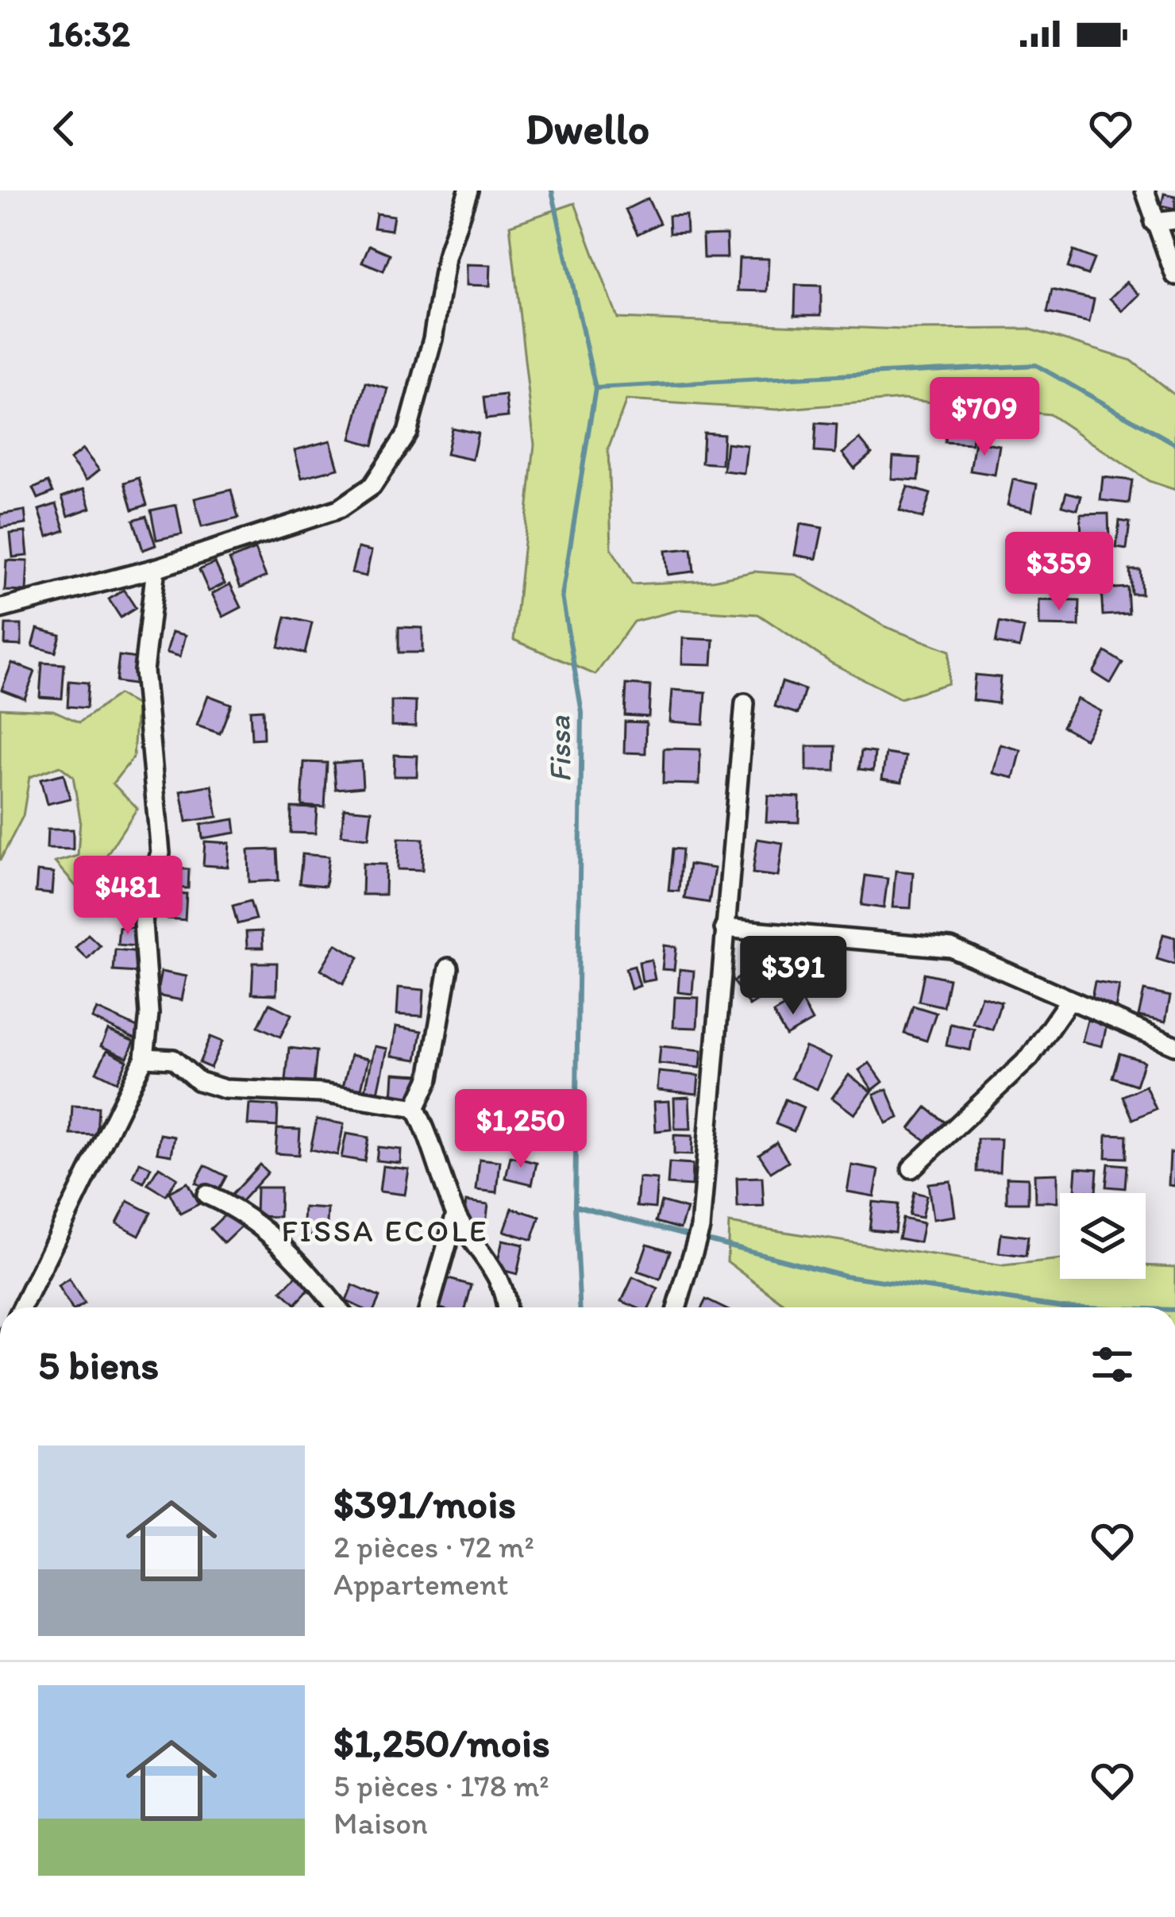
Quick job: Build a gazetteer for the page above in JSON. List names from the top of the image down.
{
  "districts": ["FISSA ECOLE"],
  "water": ["Fissa"],
  "page": {
    "status": "16:32",
    "header": "Dwello",
    "price": [
      "$709",
      "$359",
      "$481",
      "$391",
      "$1,250"
    ],
    "heading": "5 biens",
    "list": [
      {
        "name": "$391/mois",
        "note": "2 pièces · 72 m² · Appartement"
      },
      {
        "name": "$1,250/mois",
        "note": "5 pièces · 178 m² · Maison"
      }
    ]
  }
}
